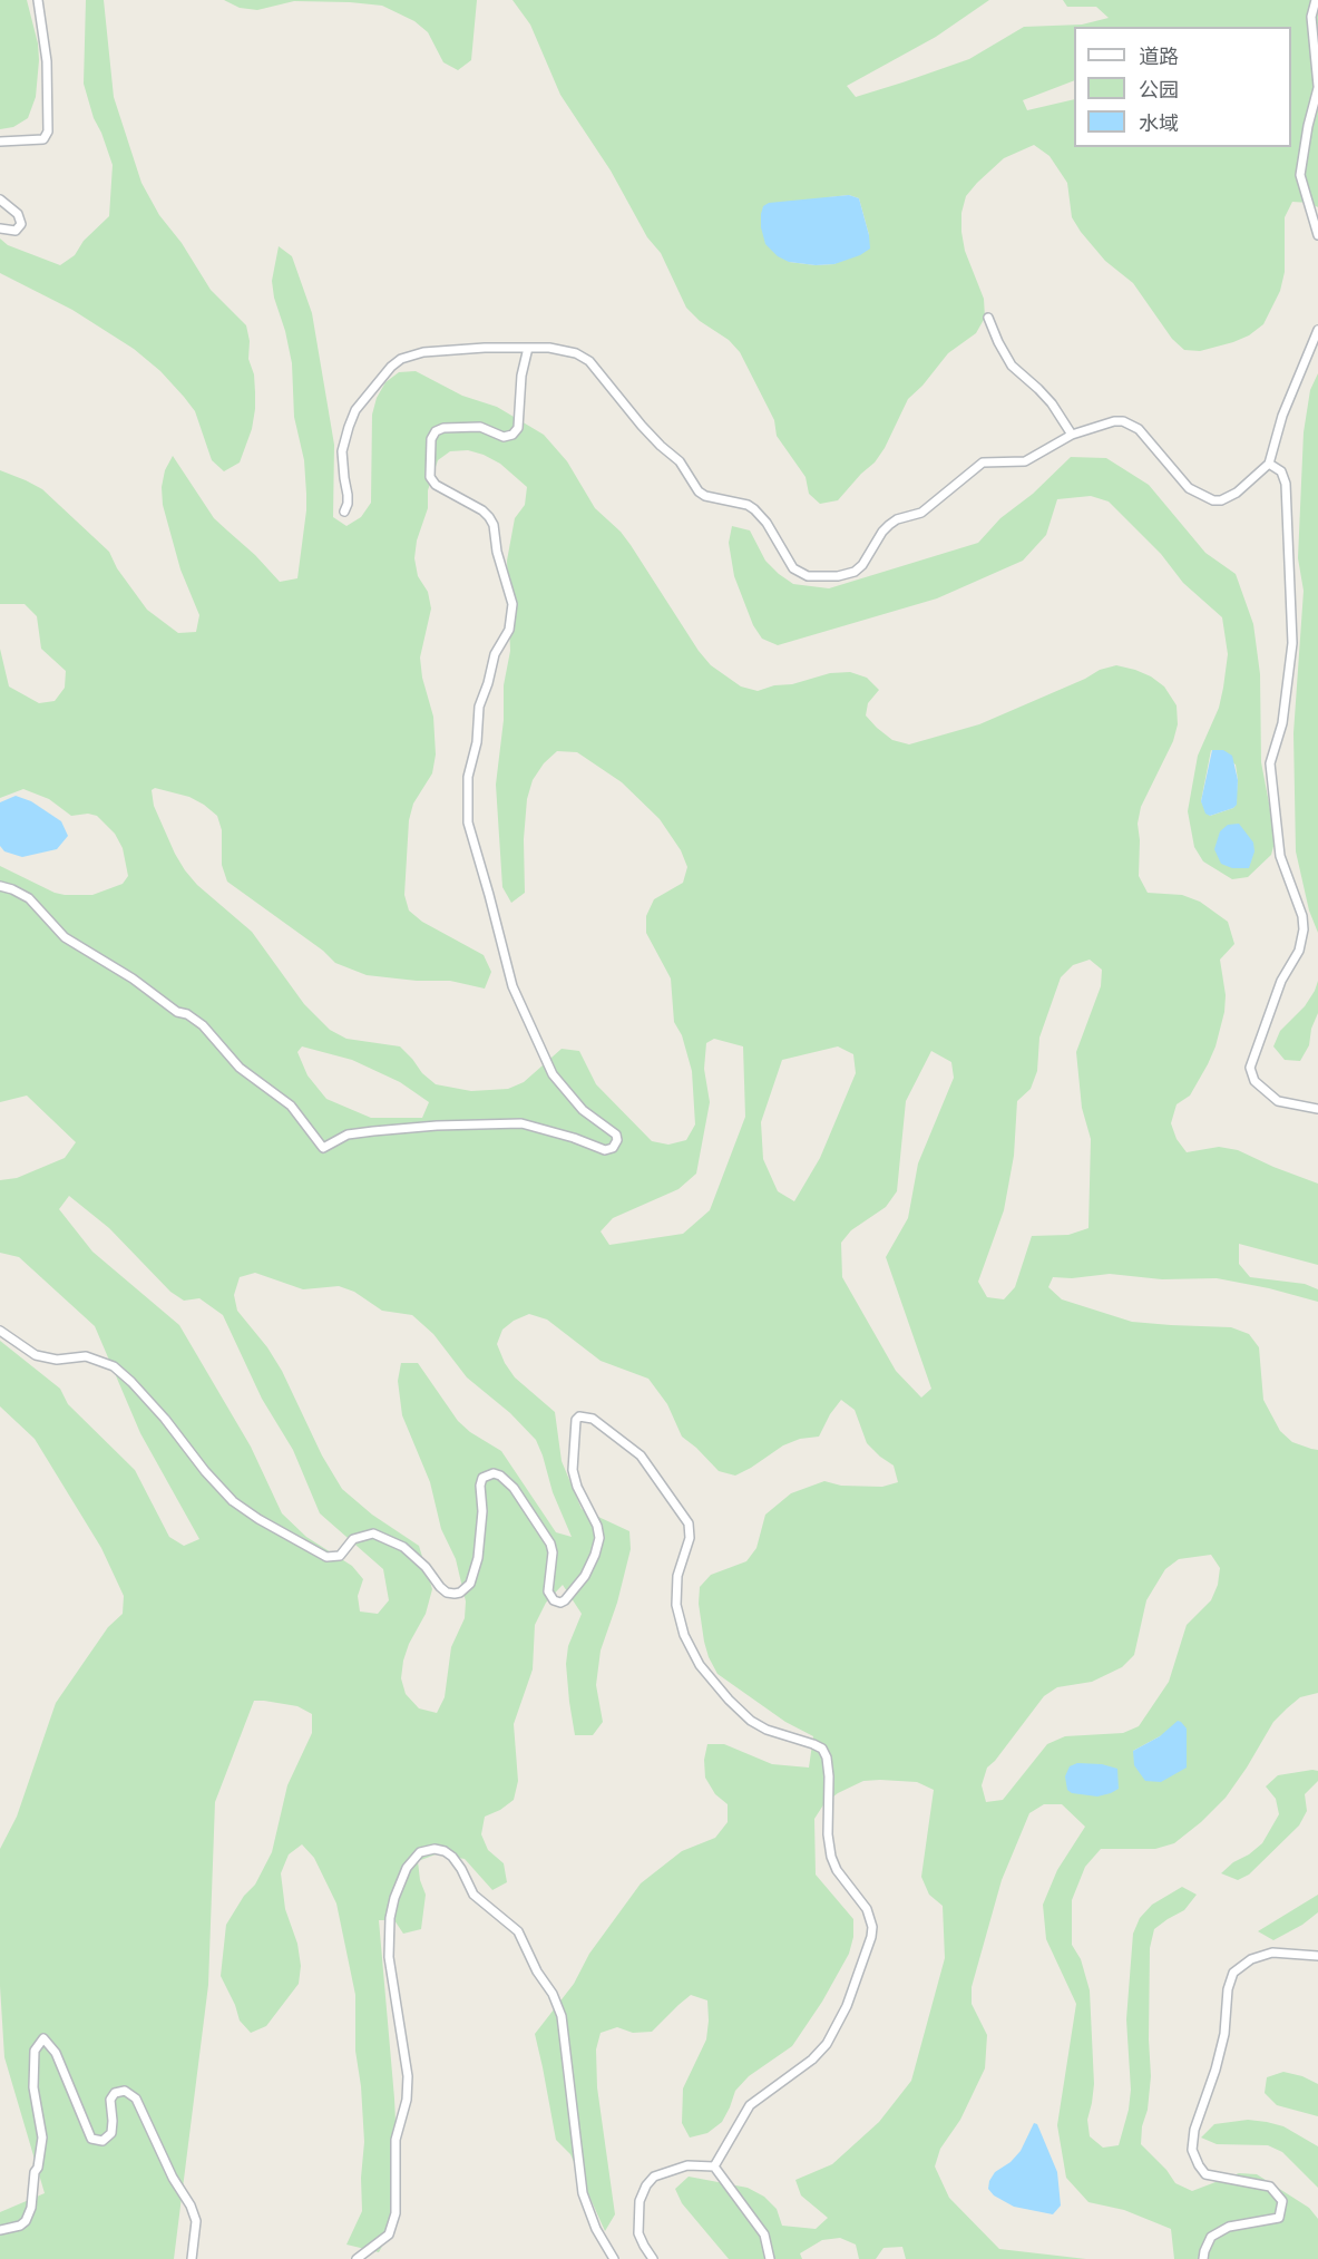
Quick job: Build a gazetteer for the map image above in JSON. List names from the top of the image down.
{
  "legend": ["道路", "公园", "水域"]
}
